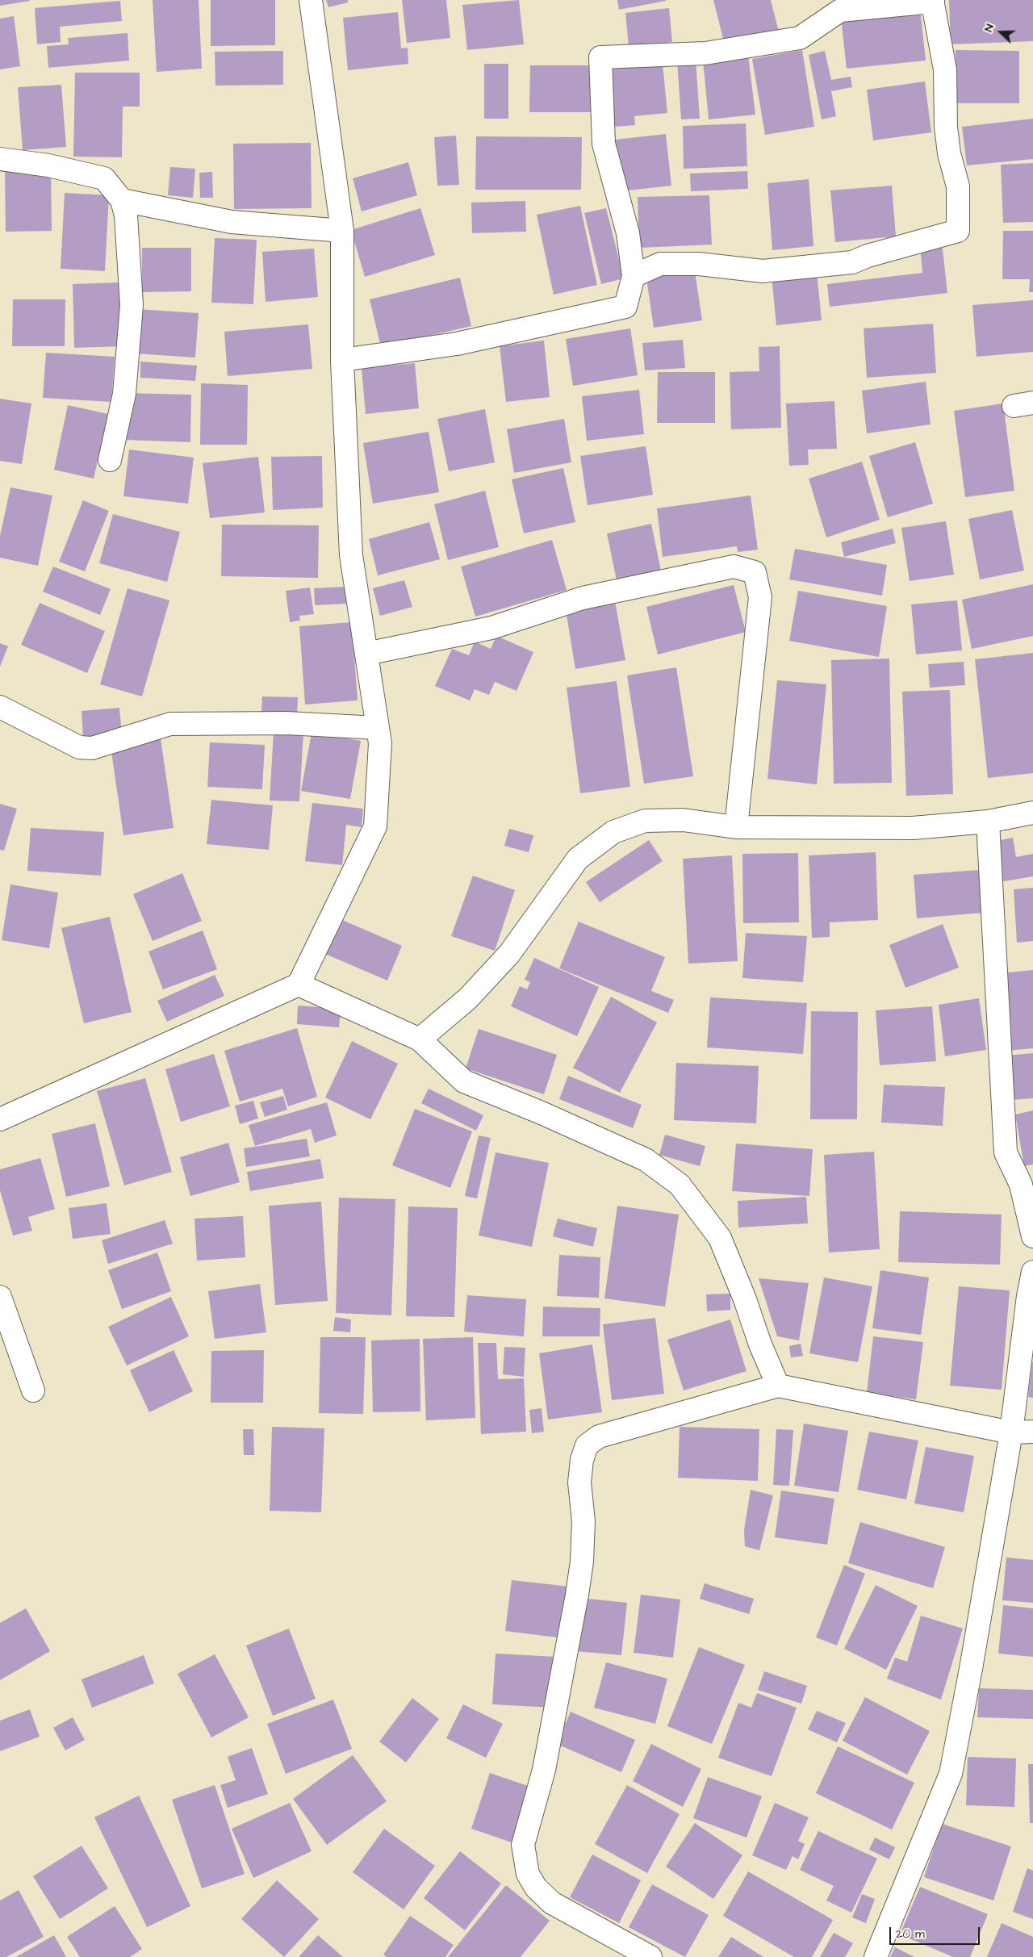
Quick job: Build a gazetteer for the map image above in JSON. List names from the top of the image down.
{
  "scale_bar": "20 m",
  "north": "left"
}
